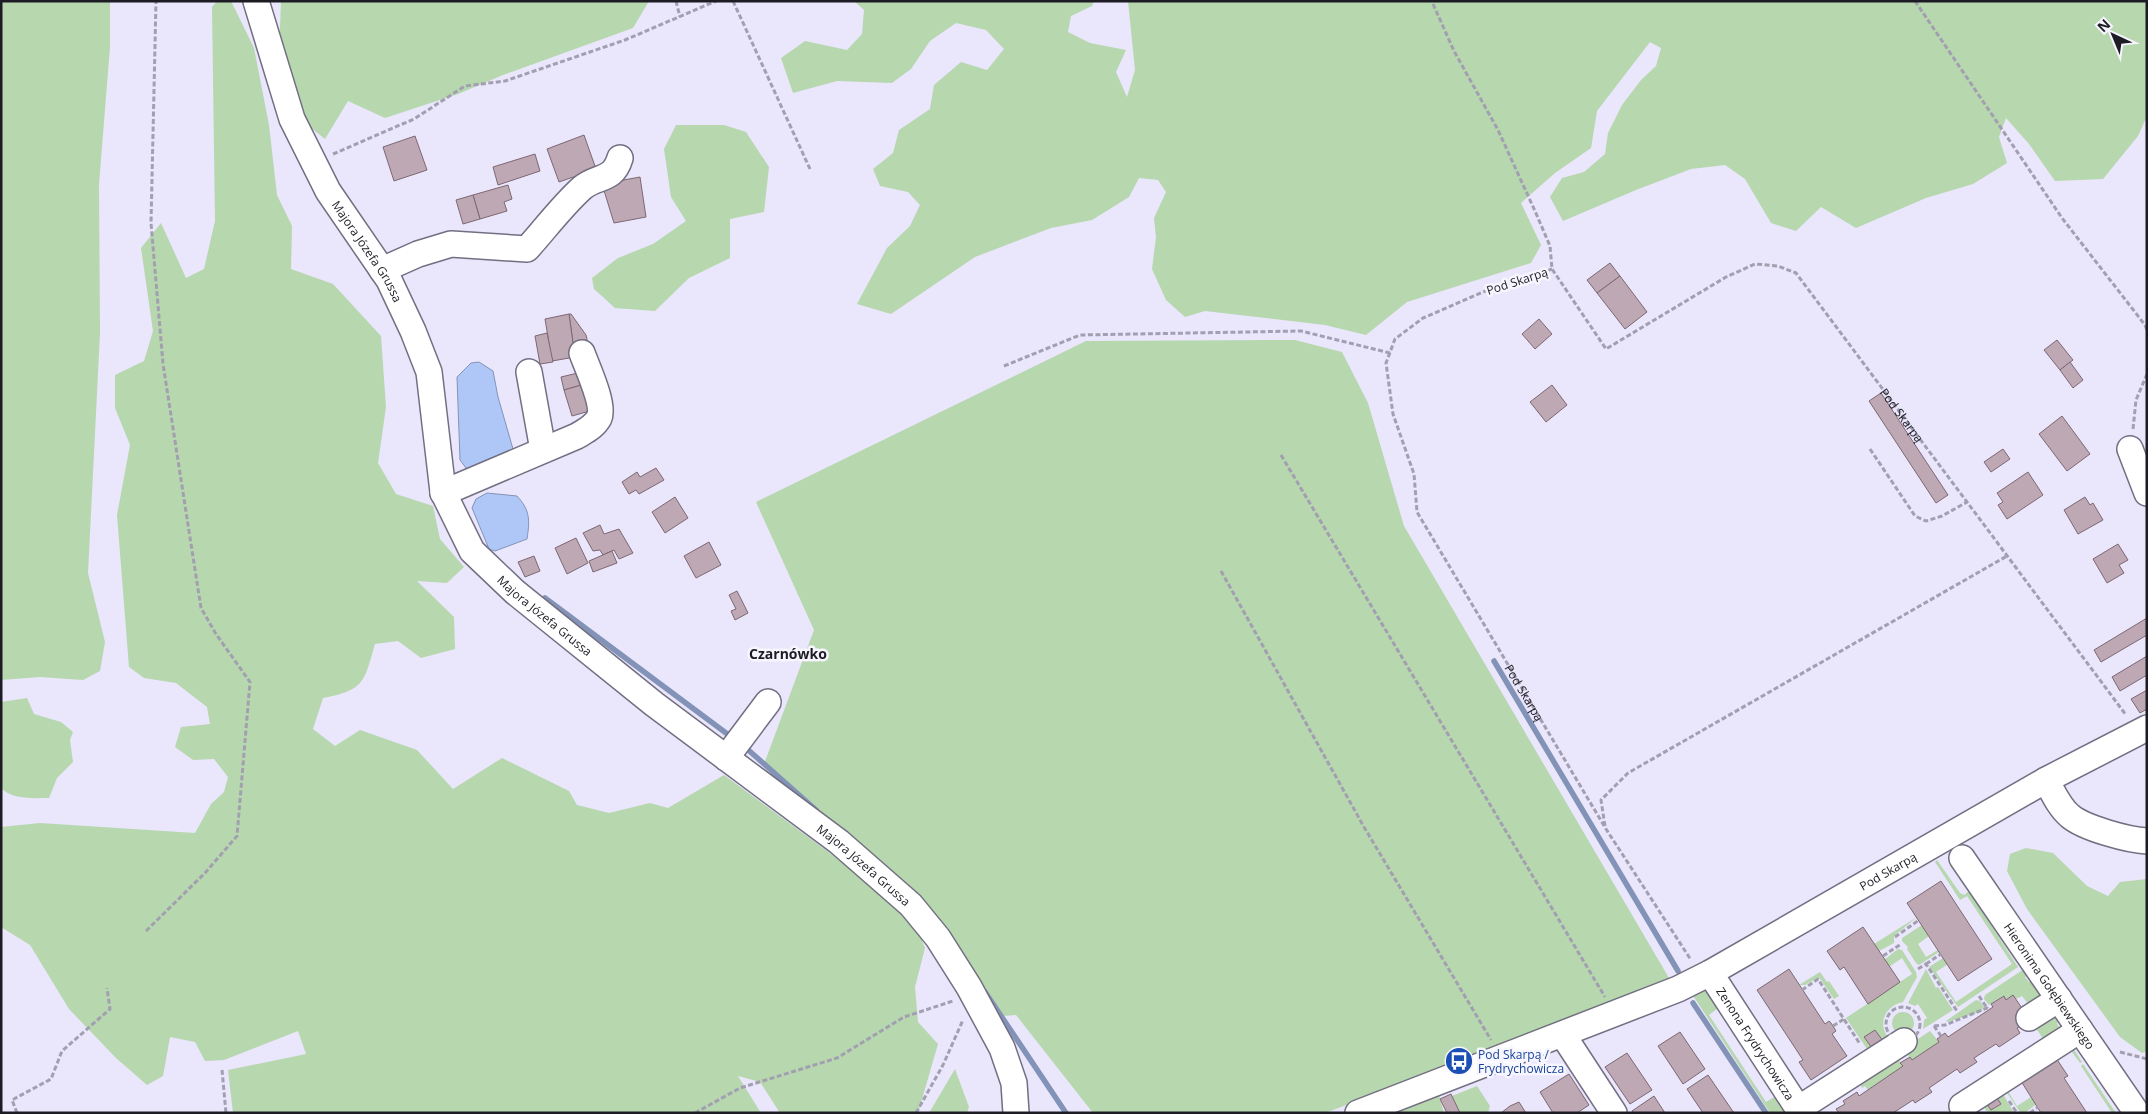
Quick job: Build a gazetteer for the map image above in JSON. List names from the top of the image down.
{
  "streets": {
    "street": [
      "Majora Józefa Grussa",
      "Pod Skarpą",
      "Hieronima Gołębiewskiego",
      "Zenona Frydrychowicza"
    ]
  },
  "crossings": [
    ["Pod Skarpą", "Zenona Frydrychowicza"]
  ],
  "districts": ["Czarnówko"],
  "places": {
    "bus stop": ["Pod Skarpą / Frydrychowicza"]
  },
  "north": "top left"
}
